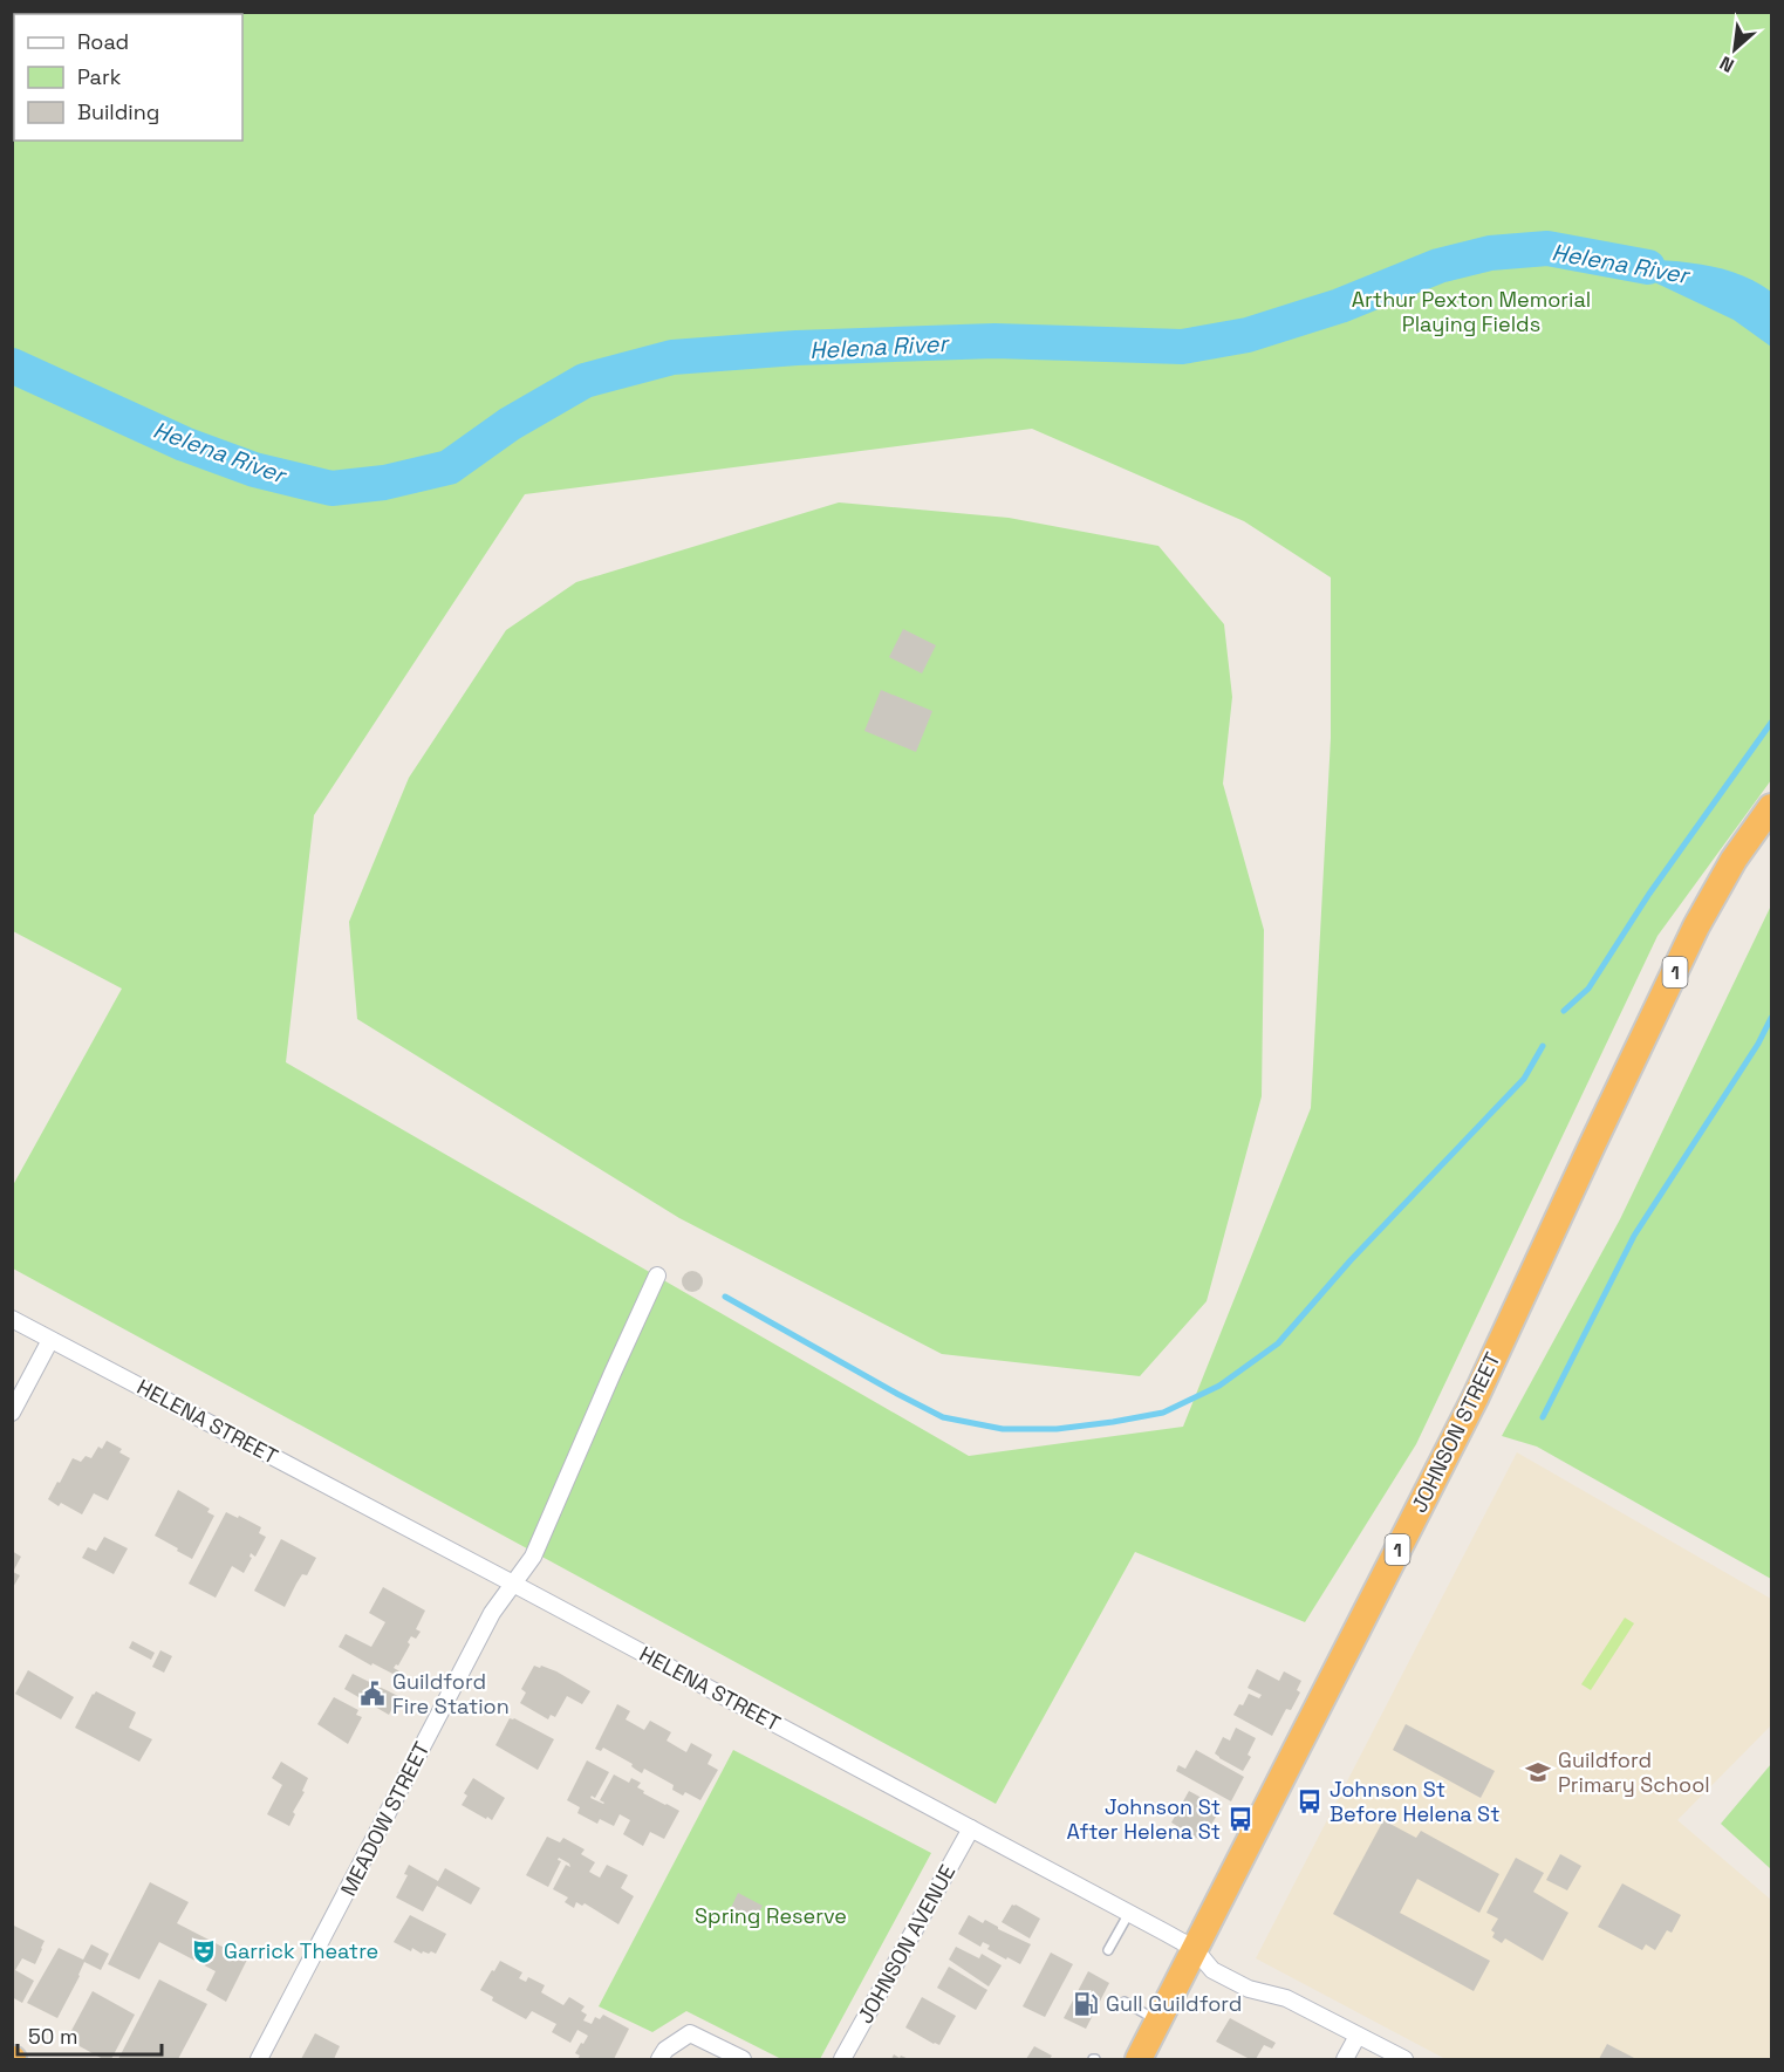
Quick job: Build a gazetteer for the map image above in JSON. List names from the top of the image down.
{
  "streets": {
    "highway": ["1", "JOHNSON STREET"],
    "street": ["HELENA STREET", "MEADOW STREET", "JOHNSON AVENUE"]
  },
  "crossings": [
    ["HELENA STREET", "JOHNSON STREET"],
    ["HELENA STREET", "MEADOW STREET"],
    ["HELENA STREET", "JOHNSON AVENUE"]
  ],
  "water": ["Helena River"],
  "parks": ["Arthur Pexton Memorial Playing Fields", "Spring Reserve"],
  "places": {
    "public building": ["Guildford Fire Station"],
    "school or university": ["Guildford Primary School"],
    "bus stop": ["Johnson St Before Helena St", "Johnson St After Helena St"],
    "theatre": ["Garrick Theatre"],
    "fuel station": ["Gull Guildford"]
  },
  "legend": ["Road", "Park", "Building"],
  "scale_bar": "50 m",
  "north": "bottom left"
}
